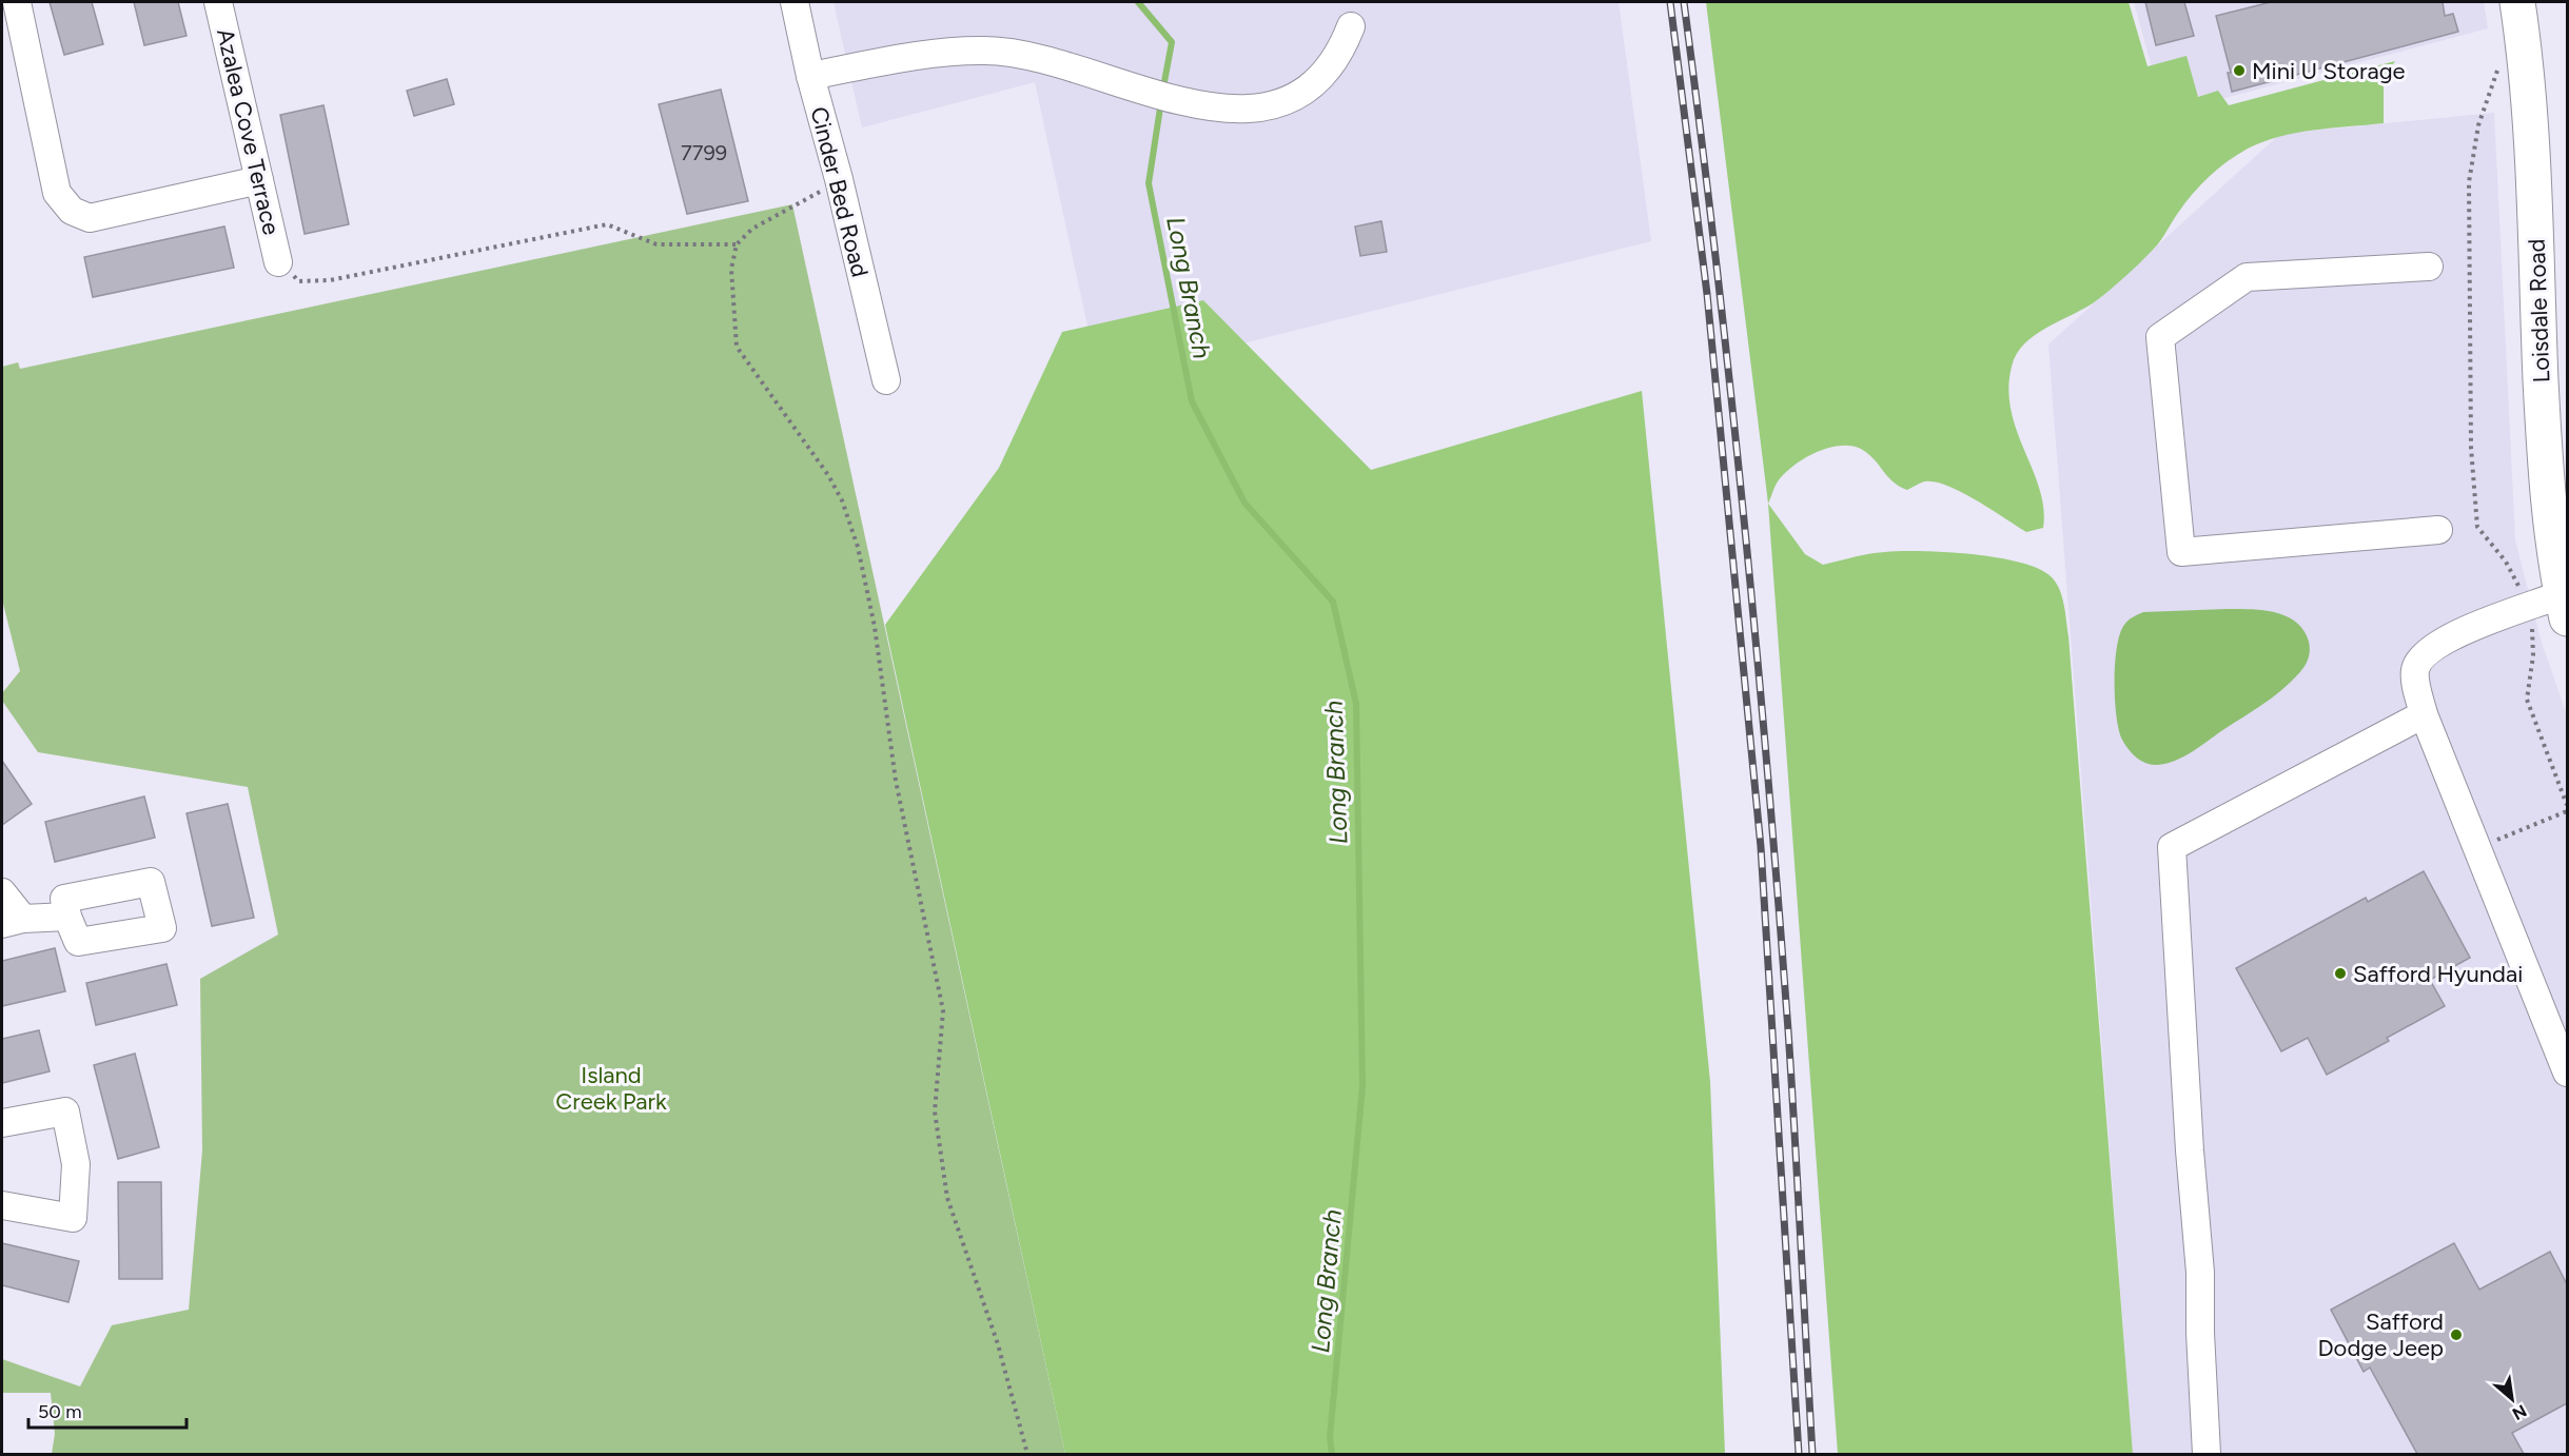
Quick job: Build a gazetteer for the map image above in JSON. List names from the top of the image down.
{
  "streets": {
    "main road": ["Loisdale Road"],
    "street": ["Azalea Cove Terrace", "Cinder Bed Road"]
  },
  "water": ["Long Branch"],
  "parks": ["Island Creek Park"],
  "places": ["Mini U Storage", "Safford Hyundai", "Safford Dodge Jeep"],
  "house_numbers": ["7799"],
  "scale_bar": "50 m",
  "north": "bottom right"
}
